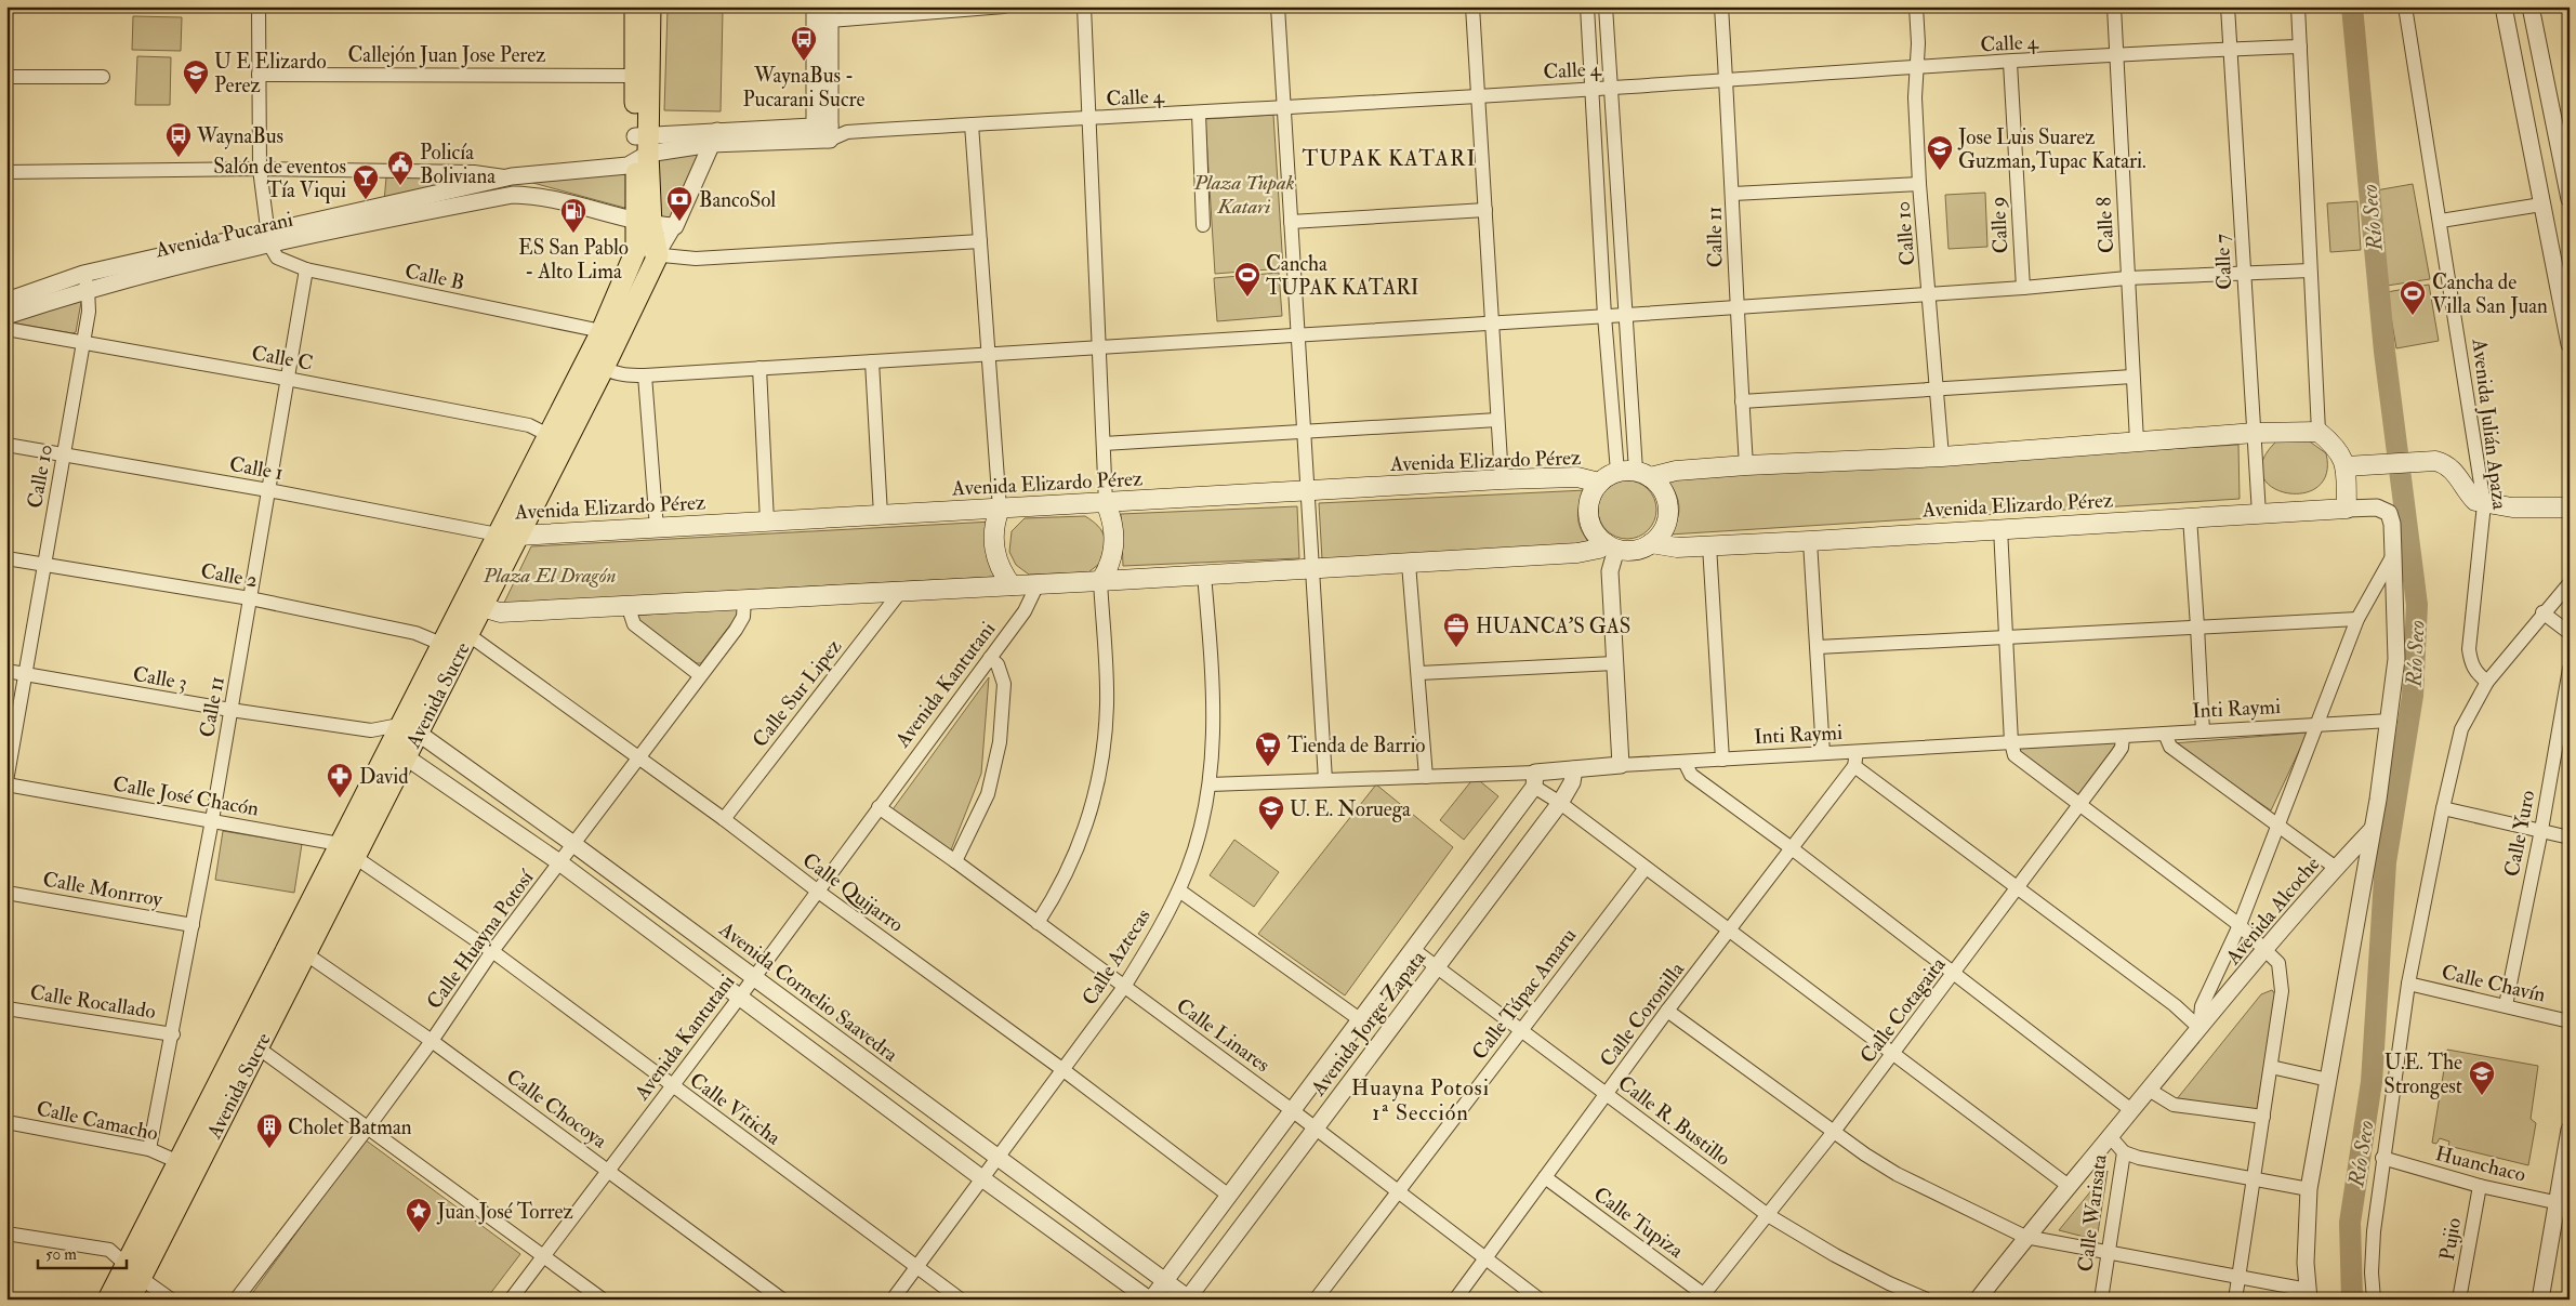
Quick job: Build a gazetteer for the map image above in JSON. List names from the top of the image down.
{
  "streets": {
    "main road": ["Avenida Elizardo Pérez", "Avenida Sucre"],
    "street": [
      "Calle 4",
      "Callejón Juan Jose Perez",
      "Calle 9",
      "Calle 8",
      "Avenida Pucarani",
      "Calle 10",
      "Calle 11",
      "Calle 7",
      "Calle B",
      "Calle C",
      "Avenida Julián Apaza",
      "Calle 1",
      "Calle 2",
      "Calle 3",
      "Avenida Kantutani",
      "Calle Sur Lipez",
      "Inti Raymi",
      "Calle José Chacón",
      "Calle Yuro",
      "Calle Monrroy",
      "Calle Quijarro",
      "Avenida Alcoche",
      "Calle Huayna Potosí",
      "Calle Aztecas",
      "Calle Chavín",
      "Avenida Cornelio Saavedra",
      "Calle Túpac Amaru",
      "Calle Rocallado",
      "Calle Cotagaita",
      "Calle Coronilla",
      "Avenida Jorge Zapata",
      "Calle Linares",
      "Calle Chocoya",
      "Calle Viticha",
      "Calle Camacho",
      "Calle R. Bustillo",
      "Huanchaco",
      "Calle Warisata",
      "Calle Tupiza",
      "Pujio"
    ]
  },
  "crossings": [
    ["Calle 4", "Calle 9"],
    ["Calle 4", "Calle 8"],
    ["Calle 4", "Avenida Pucarani"],
    ["Calle 4", "Calle 10"],
    ["Calle 4", "Calle 11"],
    ["Calle 4", "Calle 7"],
    ["Avenida Pucarani", "Calle 10"],
    ["Avenida Pucarani", "Calle B"],
    ["Calle 10", "Calle C"],
    ["Calle 10", "Calle 1"],
    ["Calle 10", "Calle 2"],
    ["Calle 10", "Calle 3"],
    ["Calle 10", "Calle José Chacón"],
    ["Calle 11", "Calle B"],
    ["Calle 11", "Calle C"],
    ["Calle 11", "Calle 1"],
    ["Calle 11", "Calle 2"],
    ["Calle 11", "Calle 3"],
    ["Calle 11", "Calle José Chacón"],
    ["Calle 11", "Calle Monrroy"],
    ["Calle 11", "Calle Rocallado"],
    ["Calle 11", "Calle Camacho"],
    ["Calle 7", "Avenida Elizardo Pérez"],
    ["Calle B", "Avenida Sucre"],
    ["Calle C", "Avenida Sucre"],
    ["Avenida Elizardo Pérez", "Calle 1"],
    ["Avenida Elizardo Pérez", "Avenida Sucre"],
    ["Calle 1", "Avenida Sucre"],
    ["Calle 2", "Avenida Sucre"],
    ["Calle 3", "Avenida Sucre"],
    ["Calle 3", "Avenida Cornelio Saavedra"],
    ["Avenida Kantutani", "Calle Quijarro"],
    ["Avenida Kantutani", "Avenida Cornelio Saavedra"],
    ["Avenida Kantutani", "Calle Linares"],
    ["Avenida Kantutani", "Calle Chocoya"],
    ["Avenida Kantutani", "Calle Viticha"],
    ["Calle Sur Lipez", "Calle Quijarro"],
    ["Avenida Sucre", "Calle José Chacón"],
    ["Avenida Sucre", "Calle Quijarro"],
    ["Avenida Sucre", "Avenida Cornelio Saavedra"],
    ["Avenida Sucre", "Calle Chocoya"],
    ["Avenida Sucre", "Calle Viticha"],
    ["Avenida Sucre", "Calle Camacho"],
    ["Inti Raymi", "Calle Aztecas"],
    ["Inti Raymi", "Calle Cotagaita"],
    ["Inti Raymi", "Calle Coronilla"],
    ["Inti Raymi", "Avenida Jorge Zapata"],
    ["Calle José Chacón", "Calle Viticha"],
    ["Calle Yuro", "Calle Chavín"],
    ["Calle Quijarro", "Calle Huayna Potosí"],
    ["Calle Quijarro", "Calle Aztecas"],
    ["Calle Quijarro", "Avenida Jorge Zapata"],
    ["Avenida Alcoche", "Calle Warisata"],
    ["Calle Huayna Potosí", "Avenida Cornelio Saavedra"],
    ["Calle Huayna Potosí", "Calle Chocoya"],
    ["Calle Huayna Potosí", "Calle Viticha"],
    ["Calle Aztecas", "Avenida Cornelio Saavedra"],
    ["Calle Aztecas", "Calle Linares"],
    ["Calle Aztecas", "Calle Viticha"],
    ["Avenida Cornelio Saavedra", "Avenida Jorge Zapata"],
    ["Calle Túpac Amaru", "Calle Linares"],
    ["Calle Túpac Amaru", "Calle R. Bustillo"],
    ["Calle Cotagaita", "Calle R. Bustillo"],
    ["Calle Cotagaita", "Calle Tupiza"],
    ["Calle Coronilla", "Calle Linares"],
    ["Calle Coronilla", "Calle R. Bustillo"],
    ["Calle Coronilla", "Calle Tupiza"],
    ["Avenida Jorge Zapata", "Calle Linares"],
    ["Avenida Jorge Zapata", "Calle R. Bustillo"],
    ["Huanchaco", "Pujio"]
  ],
  "districts": ["TUPAK KATARI", "Huayna Potosi 1ª Sección"],
  "water": ["Río Seco"],
  "parks": ["Plaza Tupak Katari", "Plaza El Dragón"],
  "places": {
    "bus stop": ["WaynaBus - Pucarani Sucre", "WaynaBus"],
    "school or university": [
      "U E Elizardo Perez",
      "Jose Luis Suarez Guzman,Tupac Katari.",
      "U. E. Noruega",
      "U.E. The Strongest"
    ],
    "public building": ["Policía Boliviana"],
    "bar": ["Salón de eventos Tía Viqui"],
    "bank": ["BancoSol"],
    "fuel station": ["ES San Pablo - Alto Lima"],
    "sports": ["Cancha TUPAK KATARI", "Cancha de Villa San Juan"],
    "office": ["HUANCA'S GAS"],
    "supermarket": ["Tienda de Barrio"],
    "pharmacy": ["David"],
    "building": ["Cholet Batman"],
    "place": ["Juan José Torrez"]
  },
  "scale_bar": "50 m"
}
